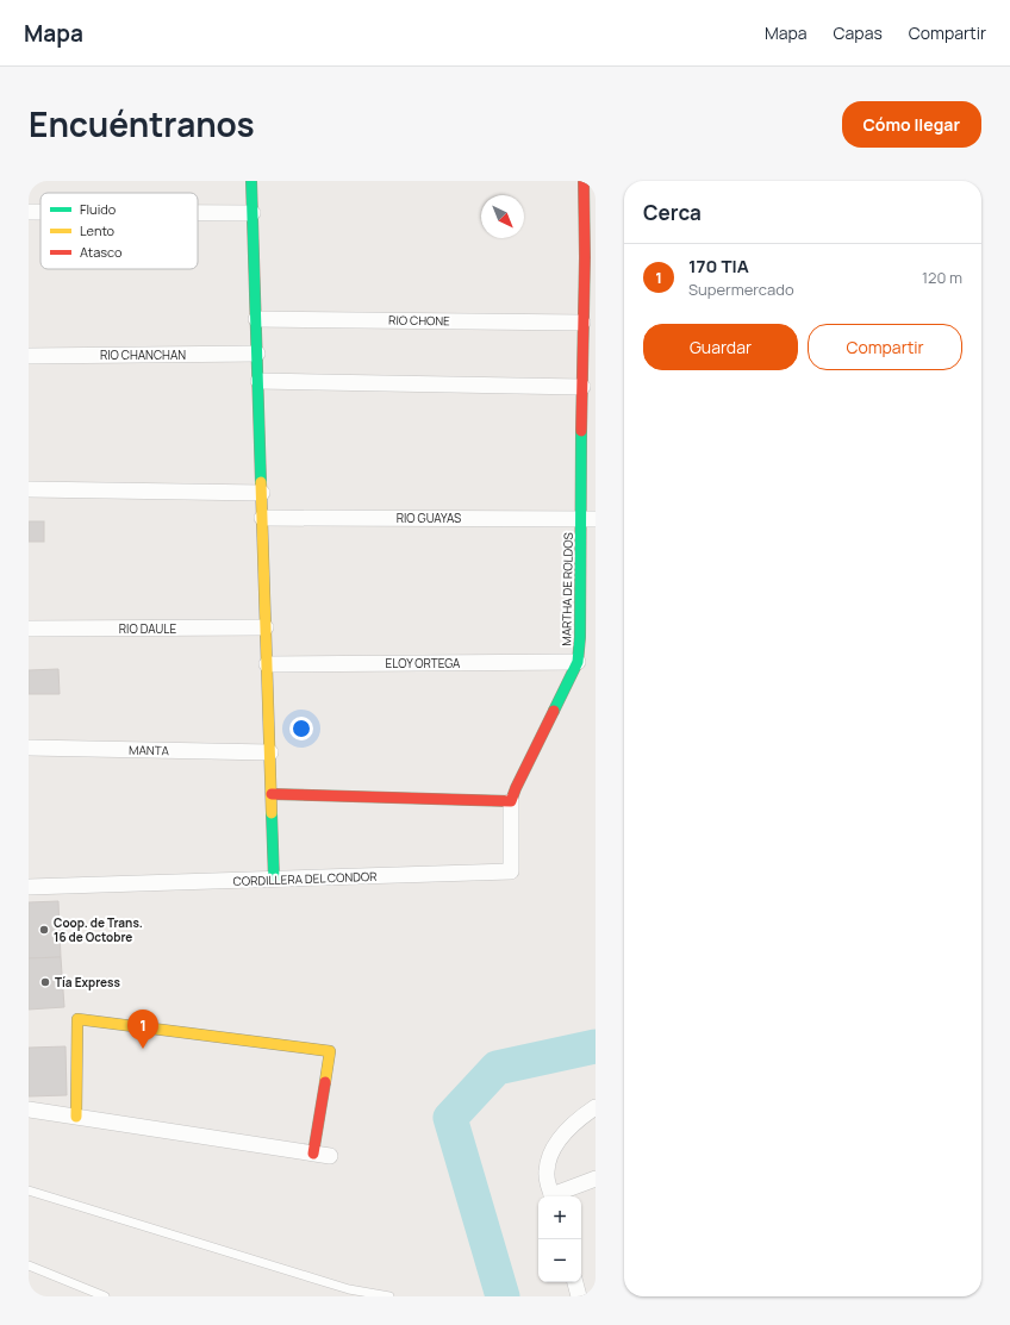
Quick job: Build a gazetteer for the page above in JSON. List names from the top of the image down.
{
  "streets": {
    "street": [
      "RIO CHONE",
      "RIO CHANCHAN",
      "RIO GUAYAS",
      "MARTHA DE ROLDOS",
      "RIO DAULE",
      "ELOY ORTEGA",
      "MANTA",
      "CORDILLERA DEL CONDOR"
    ]
  },
  "crossings": [
    ["RIO CHONE", "MARTHA DE ROLDOS"],
    ["RIO GUAYAS", "MARTHA DE ROLDOS"],
    ["MARTHA DE ROLDOS", "ELOY ORTEGA"],
    ["MARTHA DE ROLDOS", "CORDILLERA DEL CONDOR"]
  ],
  "places": ["Coop. de Trans. 16 de Octobre", "Tía Express"],
  "legend": ["Fluido", "Lento", "Atasco"],
  "north": "bottom right",
  "page": {
    "header": "Mapa",
    "nav": ["Mapa", "Capas", "Compartir"],
    "title": "Encuéntranos",
    "buttons": [
      "Cómo llegar",
      ["Guardar", "Compartir"]
    ],
    "heading": "Cerca",
    "list": [
      {
        "mark": "1",
        "name": "170 TIA",
        "note": "Supermercado",
        "value": "120 m"
      }
    ],
    "pins": "1",
    "map_buttons": ["+", "−"]
  }
}
